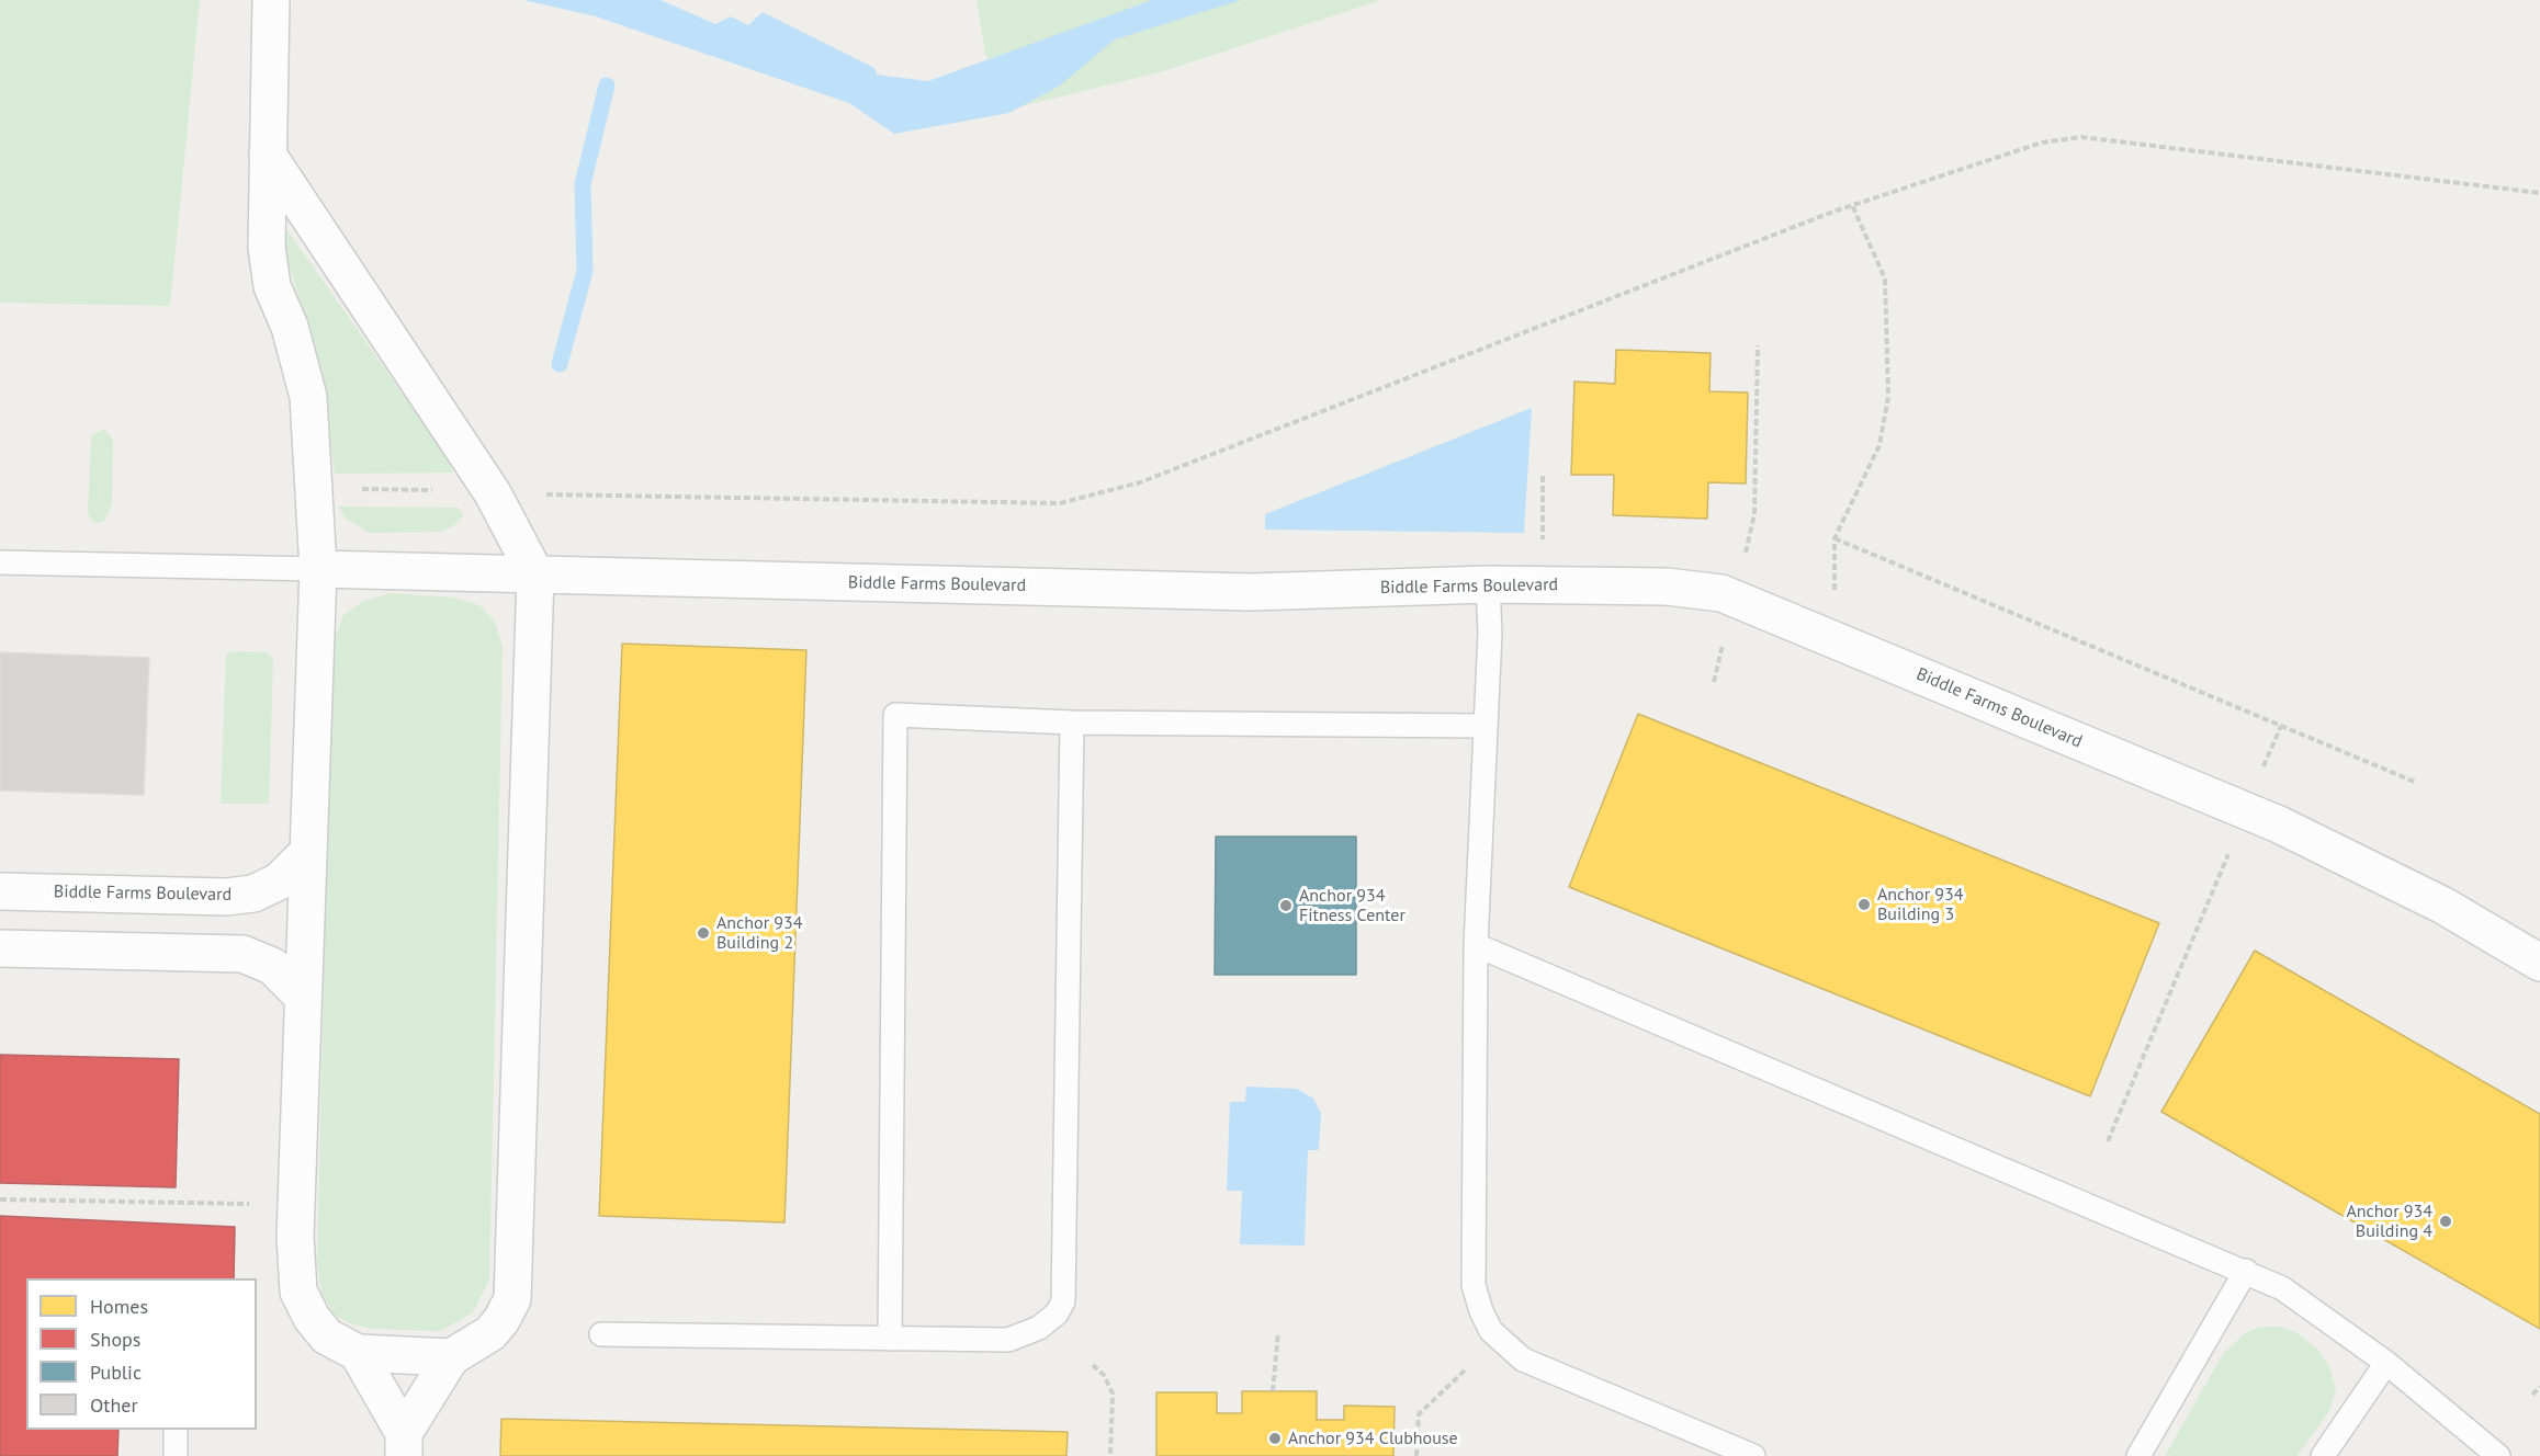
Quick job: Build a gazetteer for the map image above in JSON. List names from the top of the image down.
{
  "streets": {
    "street": ["Biddle Farms Boulevard"]
  },
  "places": [
    "Anchor 934 Building 3",
    "Anchor 934 Fitness Center",
    "Anchor 934 Building 2",
    "Anchor 934 Building 4",
    "Anchor 934 Clubhouse"
  ],
  "legend": [
    "Homes",
    "Shops",
    "Public",
    "Other"
  ]
}
